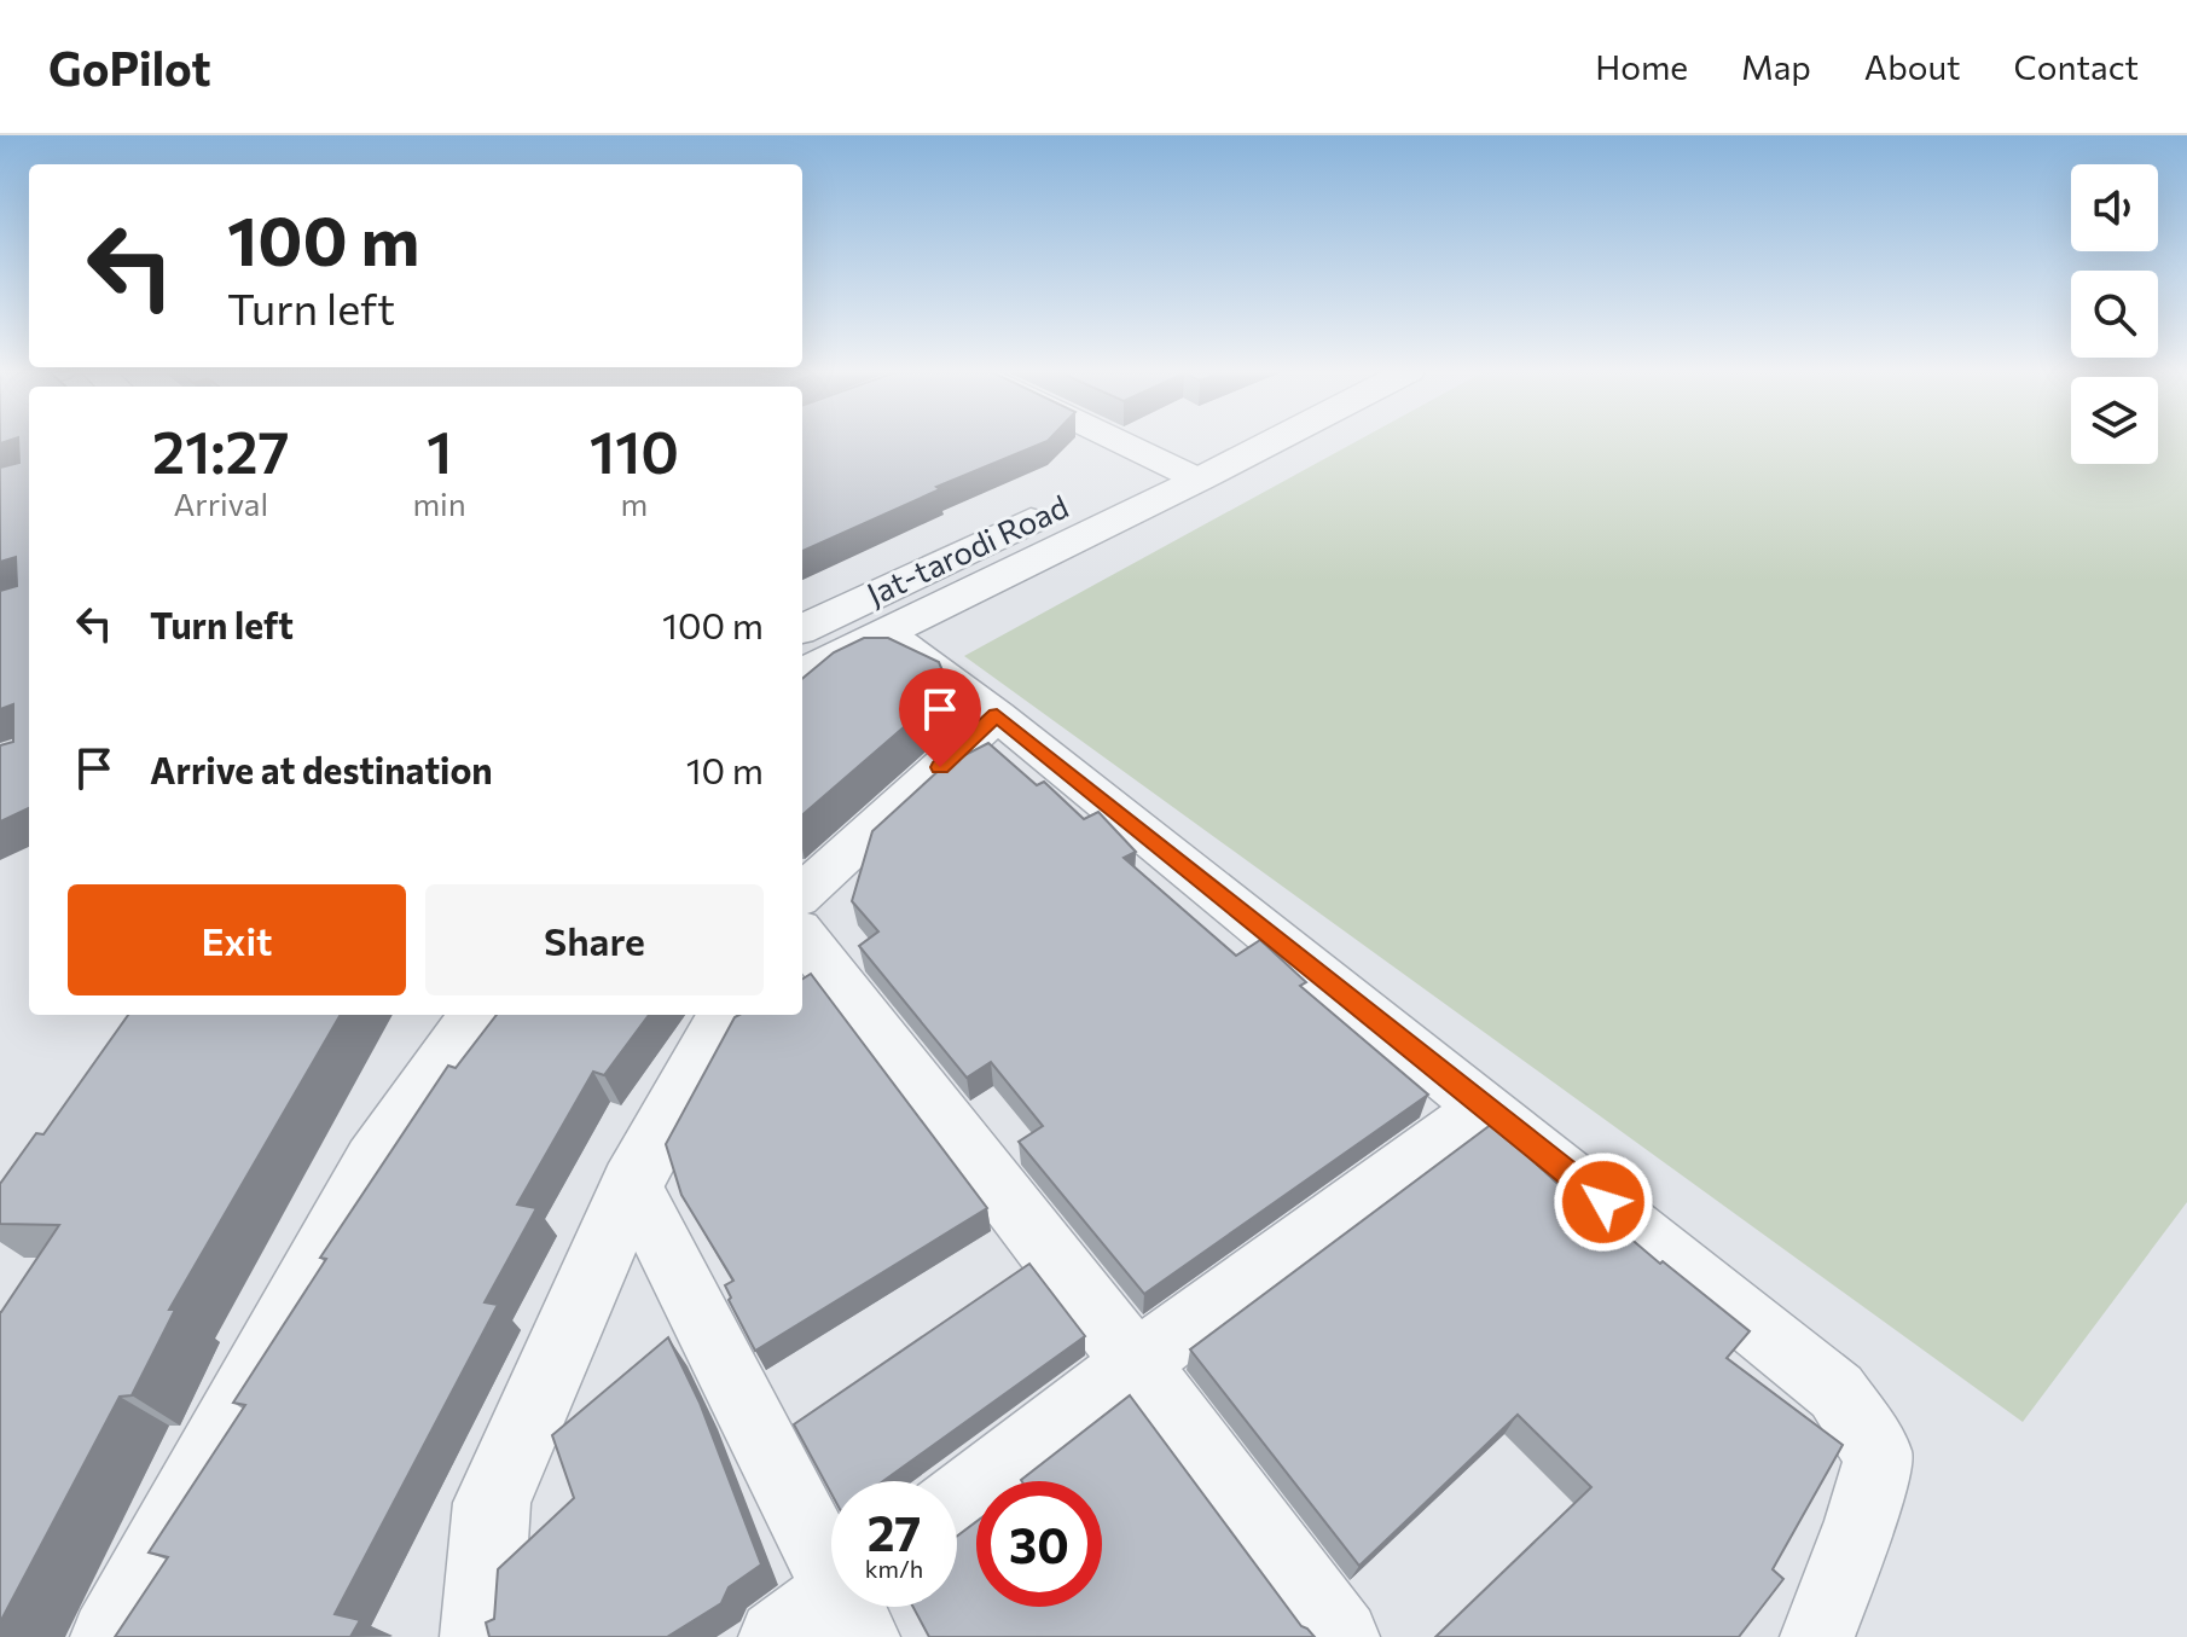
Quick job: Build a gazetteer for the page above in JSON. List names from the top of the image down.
{
  "streets": {
    "street": ["Jat-tarodi Road"]
  },
  "page": {
    "header": "GoPilot",
    "nav": [
      "Home",
      "Map",
      "About",
      "Contact"
    ],
    "turn": ["100 m", "Turn left"],
    "eta": [
      "21:27",
      "Arrival",
      "1",
      "min",
      "110",
      "m"
    ],
    "list": [
      {
        "name": "Turn left",
        "value": "100 m"
      },
      {
        "name": "Arrive at destination",
        "value": "10 m"
      }
    ],
    "buttons": ["Exit", "Share"],
    "speed": "27 km/h",
    "limit": "30"
  }
}
